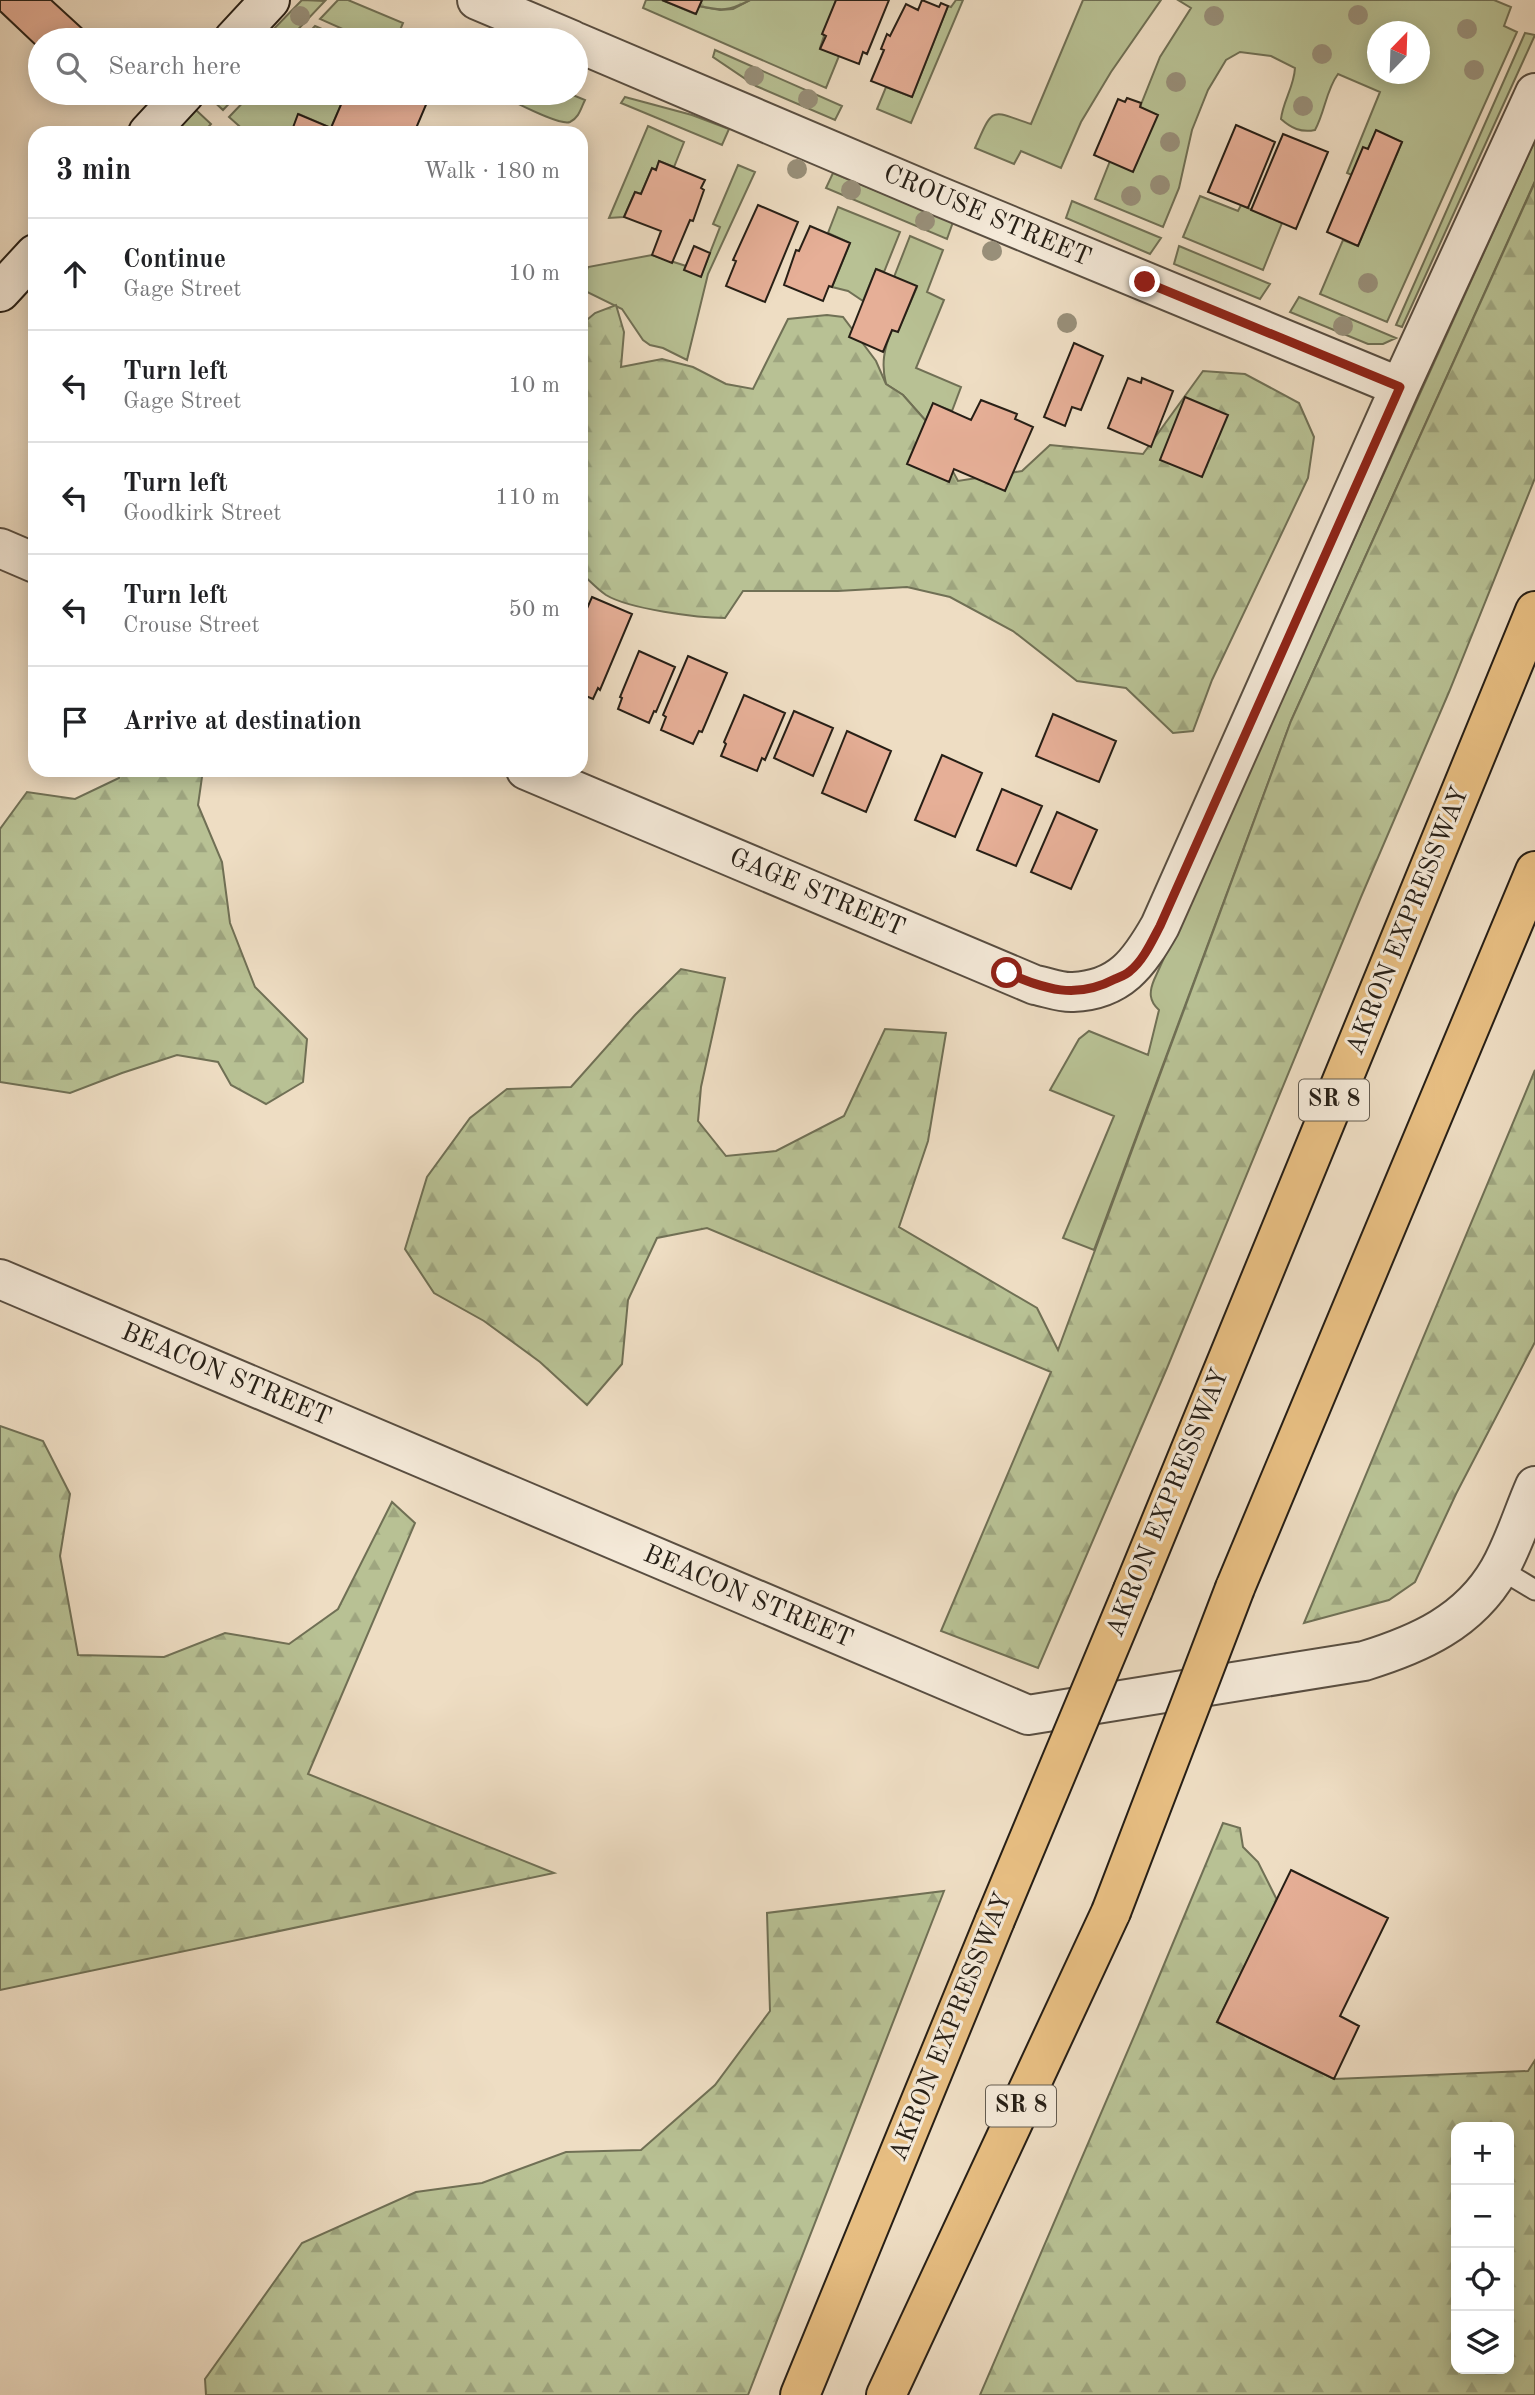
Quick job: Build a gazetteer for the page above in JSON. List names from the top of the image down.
{
  "streets": {
    "highway": ["AKRON EXPRESSWAY", "SR 8"],
    "street": ["CROUSE STREET", "GAGE STREET", "BEACON STREET"]
  },
  "crossings": [
    ["CROUSE STREET", "GAGE STREET"]
  ],
  "north": "top right",
  "page": {
    "search": "Search here",
    "heading": ["3 min", "Walk · 180 m"],
    "list": [
      ["Continue", "Gage Street", "10 m"],
      ["Turn left", "Gage Street", "10 m"],
      ["Turn left", "Goodkirk Street", "110 m"],
      ["Turn left", "Crouse Street", "50 m"],
      "Arrive at destination"
    ],
    "map_buttons": ["+", "−"]
  }
}
